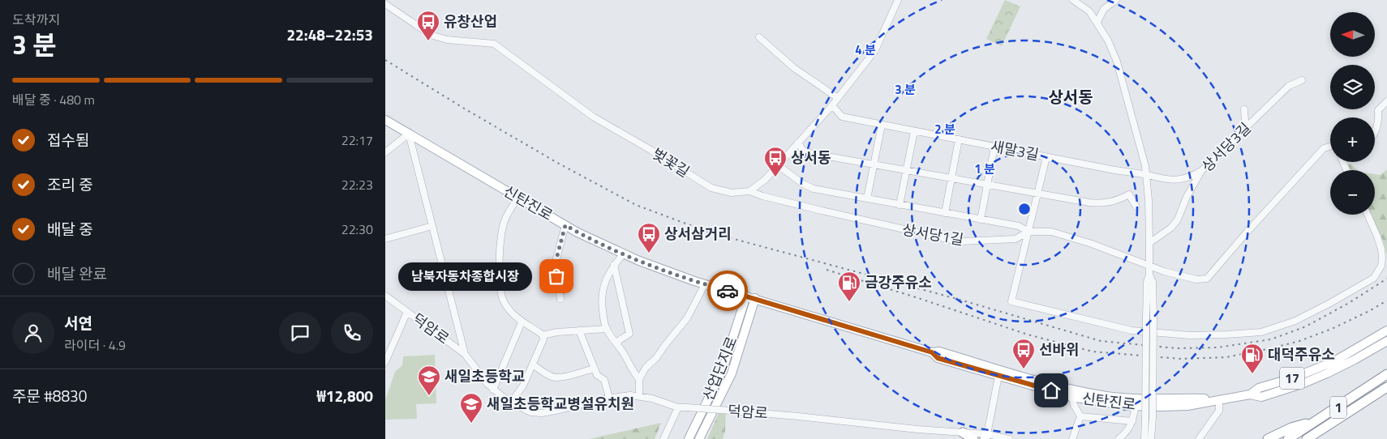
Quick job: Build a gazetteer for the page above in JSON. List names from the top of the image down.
{
  "streets": {
    "highway": ["1"],
    "main road": ["신탄진로", "산업단지로", "17"],
    "street": [
      "상서당3길",
      "새말3길",
      "벚꽃길",
      "상서당1길",
      "덕암로"
    ]
  },
  "crossings": [
    ["상서당3길", "새말3길"],
    ["벚꽃길", "상서당1길"],
    ["신탄진로", "산업단지로"]
  ],
  "districts": ["상서동"],
  "places": {
    "bus stop": [
      "유창산업",
      "상서동",
      "상서삼거리",
      "선바위"
    ],
    "other": ["남북자동차종합시장"],
    "fuel station": ["금강주유소", "대덕주유소"],
    "school or university": ["새일초등학교", "새일초등학교병설유치원"]
  },
  "north": "left",
  "page": {
    "heading": ["3 분", "도착까지", "22:48–22:53"],
    "panel": [
      "서연",
      "라이더 · 4.9",
      "주문 #8830",
      "₩12,800"
    ],
    "map_buttons": ["+", "−"],
    "bar": "배달 중 · 480 m",
    "list": [
      ["접수됨", "22:17"],
      ["조리 중", "22:23"],
      ["배달 중", "22:30"],
      "배달 완료"
    ],
    "bubble": "남북자동차종합시장"
  },
  "rings": [
    "4 분",
    "3 분",
    "2 분",
    "1 분"
  ]
}
